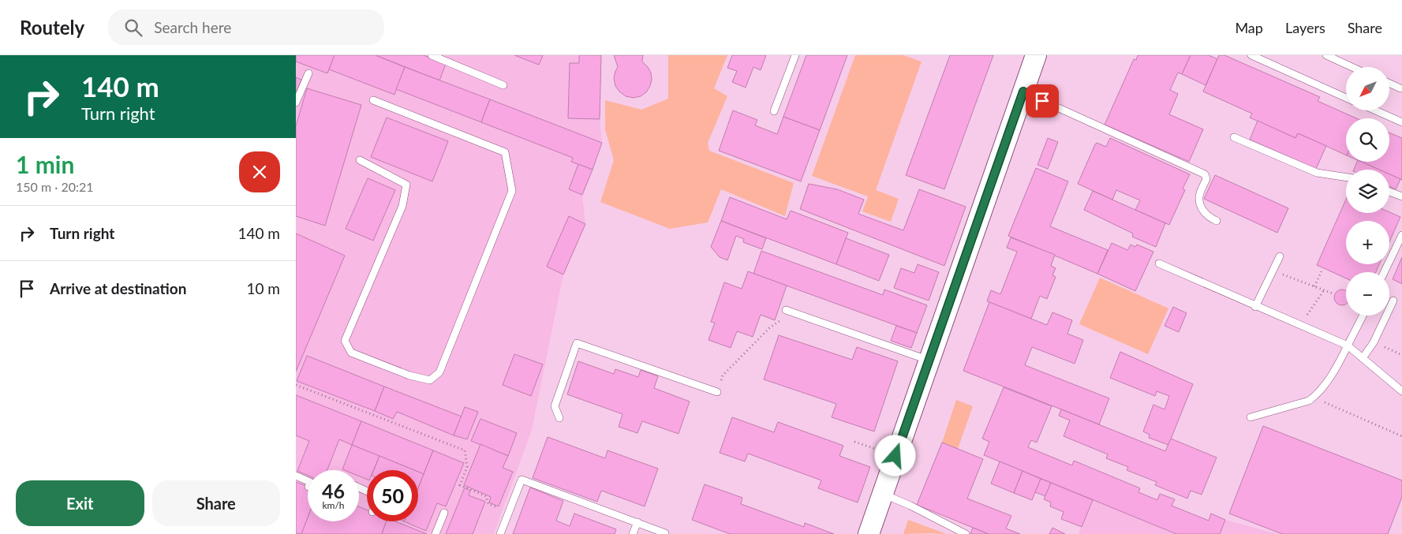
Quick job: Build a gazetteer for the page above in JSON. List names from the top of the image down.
{
  "north": "bottom left",
  "page": {
    "header": "Routely",
    "search": "Search here",
    "nav": ["Map", "Layers", "Share"],
    "turn": ["140 m", "Turn right"],
    "map_buttons": ["+", "−"],
    "heading": ["1 min", "150 m · 20:21"],
    "list": [
      {
        "name": "Turn right",
        "value": "140 m"
      },
      {
        "name": "Arrive at destination",
        "value": "10 m"
      }
    ],
    "speed": "46 km/h",
    "limit": "50",
    "buttons": ["Exit", "Share"]
  }
}
